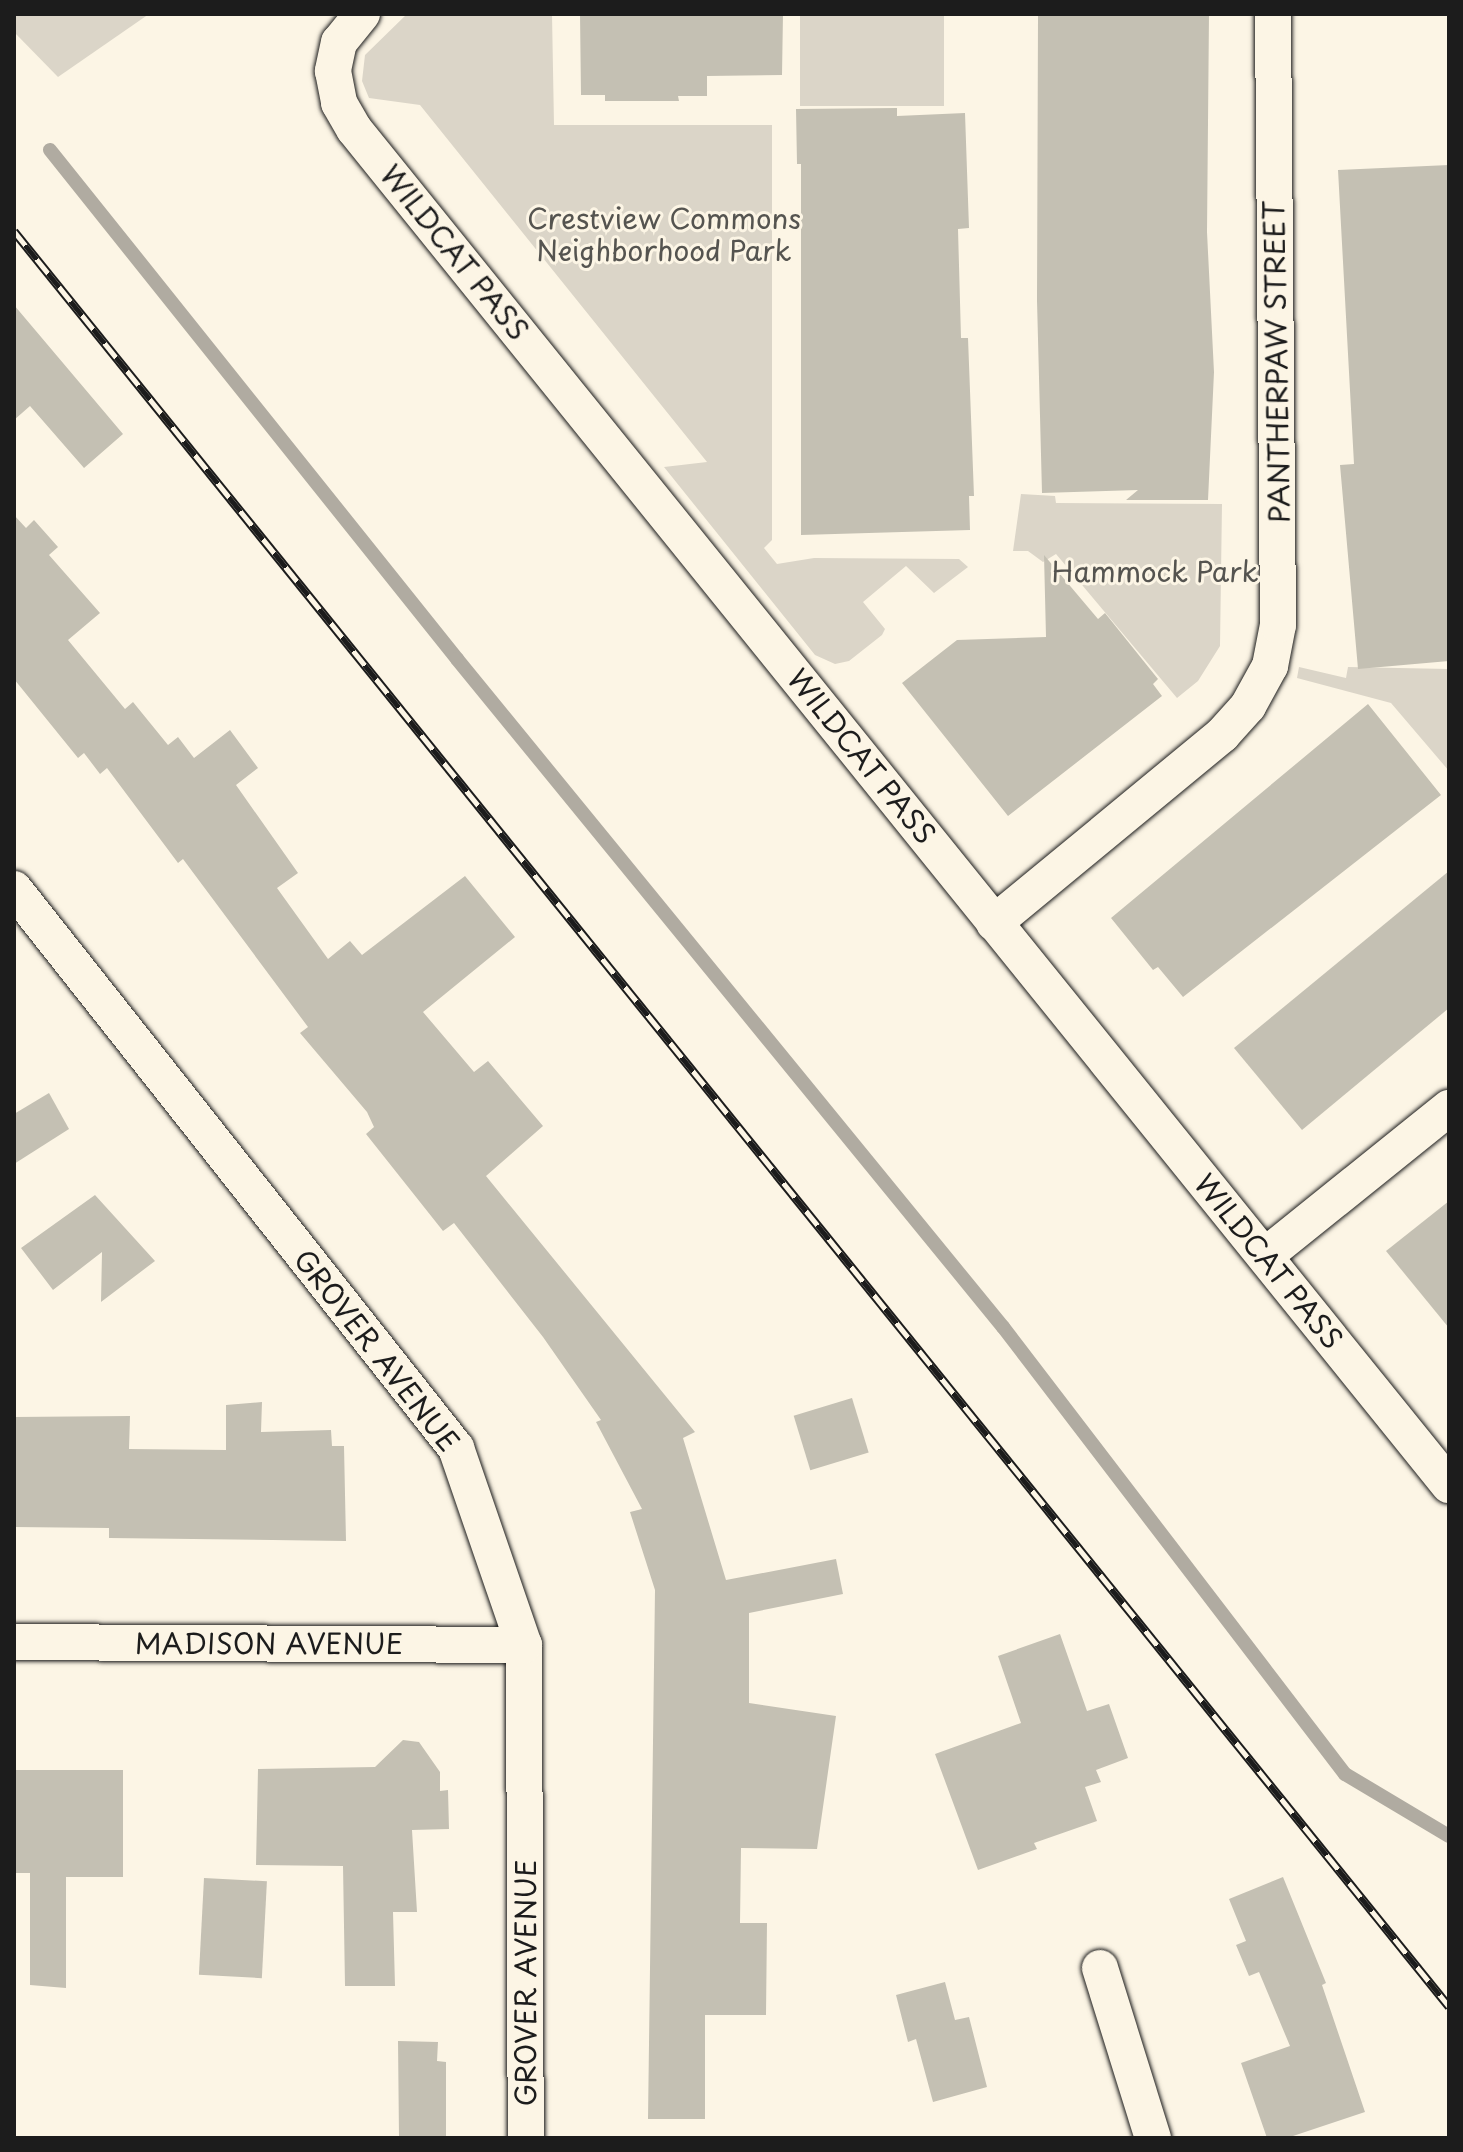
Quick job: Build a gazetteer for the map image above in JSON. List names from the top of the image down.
{
  "streets": {
    "street": [
      "WILDCAT PASS",
      "PANTHERPAW STREET",
      "GROVER AVENUE",
      "MADISON AVENUE"
    ]
  },
  "crossings": [
    ["WILDCAT PASS", "PANTHERPAW STREET"],
    ["GROVER AVENUE", "MADISON AVENUE"]
  ],
  "parks": ["Crestview Commons Neighborhood Park", "Hammock Park"]
}
